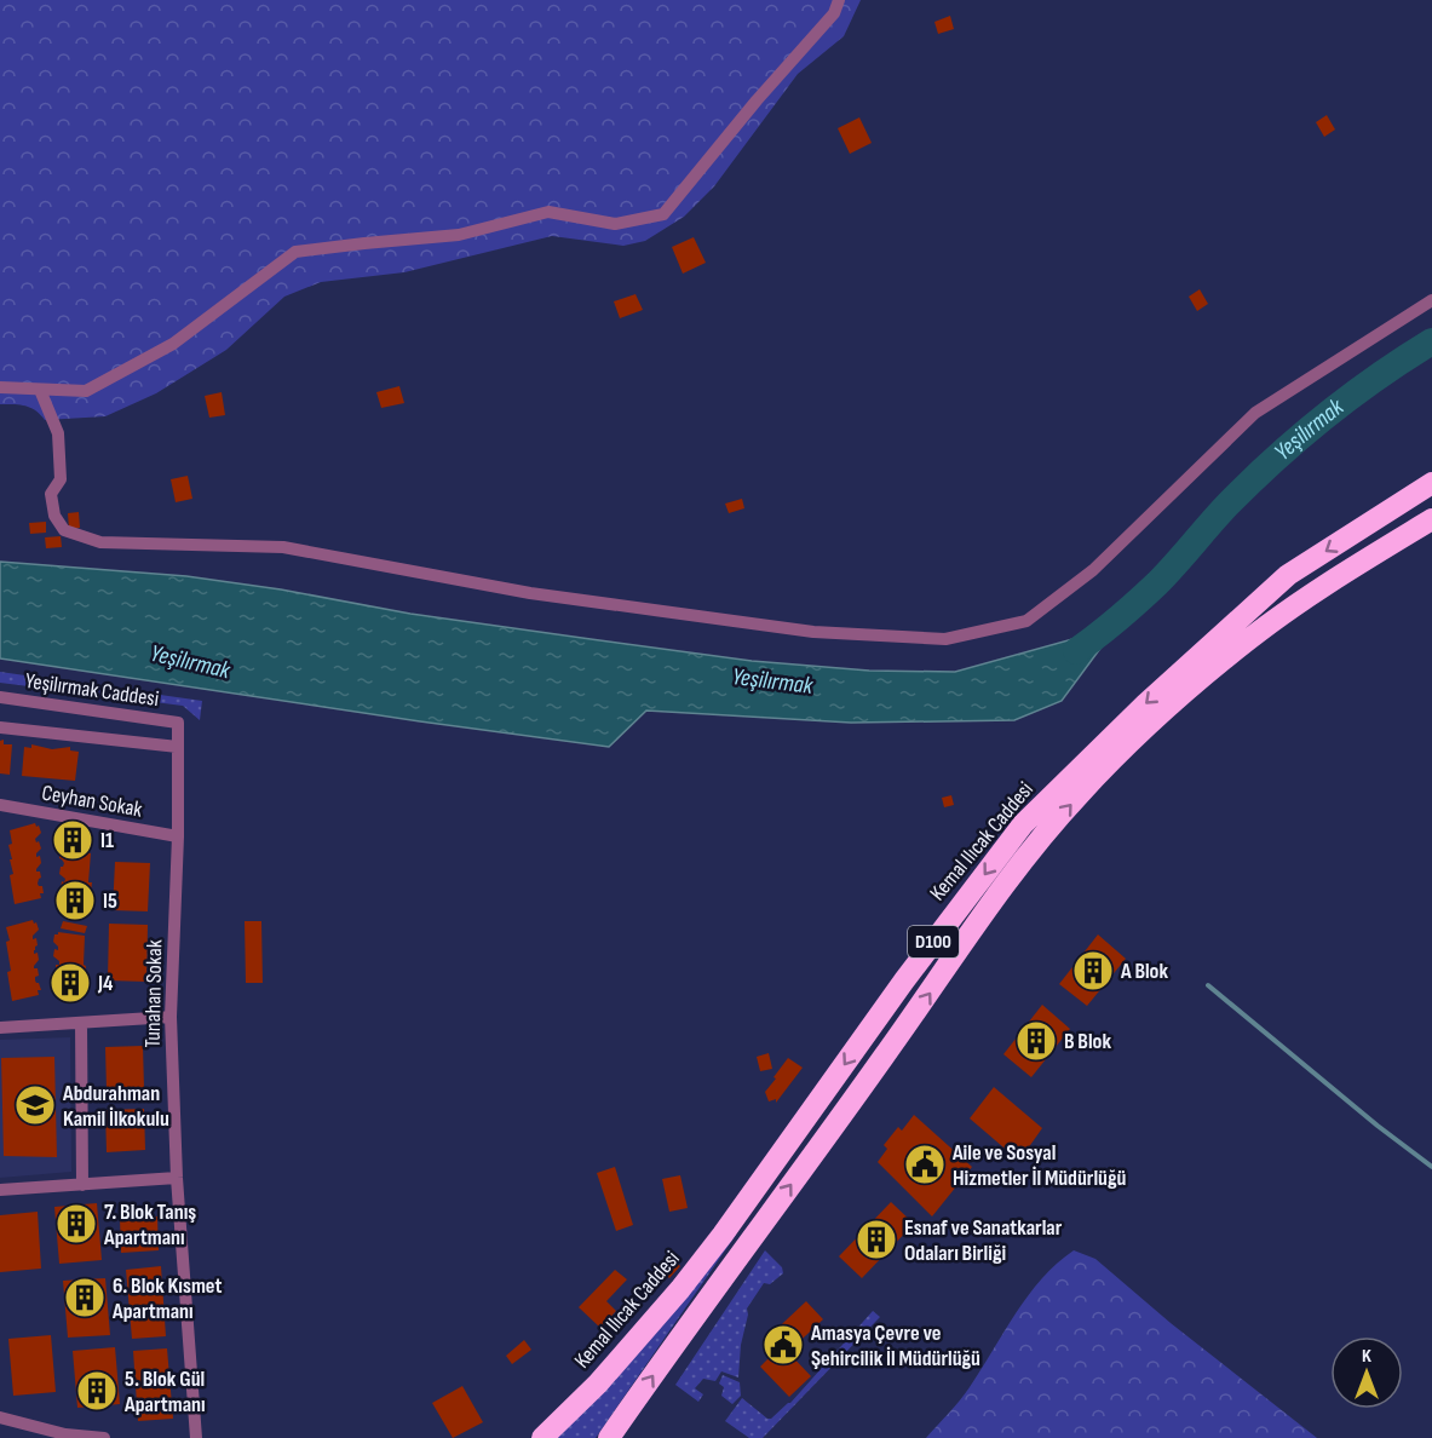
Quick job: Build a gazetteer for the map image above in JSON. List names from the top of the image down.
{
  "streets": {
    "highway": ["Kemal Ilıcak Caddesi", "D100"],
    "street": ["Yeşilırmak Caddesi", "Ceyhan Sokak", "Tunahan Sokak"]
  },
  "crossings": [
    ["Yeşilırmak Caddesi", "Tunahan Sokak"],
    ["Ceyhan Sokak", "Tunahan Sokak"]
  ],
  "water": ["Yeşilırmak"],
  "places": {
    "building": [
      "I1",
      "I5",
      "A Blok",
      "J4",
      "B Blok",
      "7. Blok Tanış Apartmanı",
      "Esnaf ve Sanatkarlar Odaları Birliği",
      "6. Blok Kısmet Apartmanı",
      "5. Blok Gül Apartmanı"
    ],
    "school or university": ["Abdurahman Kamil İlkokulu"],
    "public building": ["Aile ve Sosyal Hizmetler İl Müdürlüğü", "Amasya Çevre ve Şehircilik İl Müdürlüğü"]
  },
  "north": "top"
}
